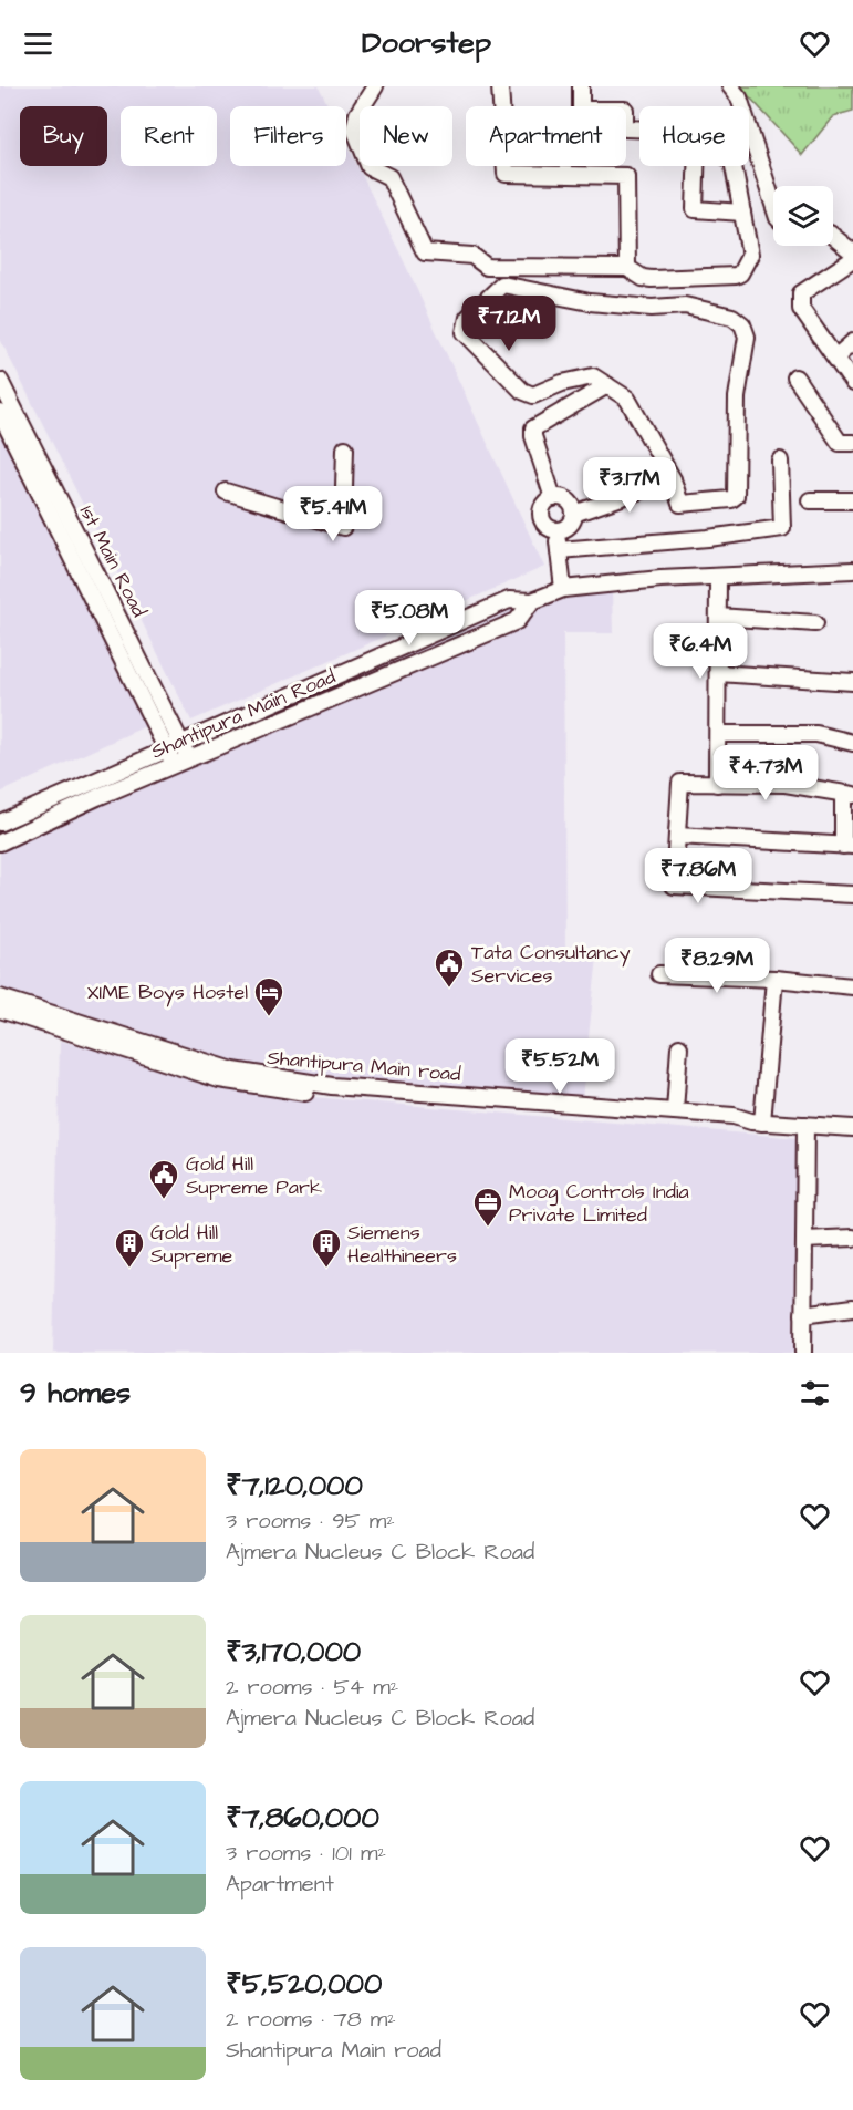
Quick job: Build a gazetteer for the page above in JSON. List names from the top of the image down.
{
  "streets": {
    "street": ["1st Main Road", "Shantipura Main Road", "Shantipura Main road"]
  },
  "crossings": [
    ["1st Main Road", "Shantipura Main Road"],
    ["Shantipura Main Road", "Shantipura Main road"]
  ],
  "places": {
    "public building": ["Tata Consultancy Services", "Gold Hill Supreme Park"],
    "hotel": ["XIME Boys Hostel"],
    "office": ["Moog Controls India Private Limited"],
    "building": ["Gold Hill Supreme", "Siemens Healthineers"]
  },
  "page": {
    "header": "Doorstep",
    "chip": [
      "Buy",
      "Rent",
      "Filters",
      "New",
      "Apartment",
      "House"
    ],
    "price": [
      "₹7.12M",
      "₹3.17M",
      "₹5.41M",
      "₹5.08M",
      "₹6.4M",
      "₹4.73M",
      "₹7.86M",
      "₹8.29M",
      "₹5.52M"
    ],
    "heading": "9 homes",
    "list": [
      {
        "name": "₹7,120,000",
        "note": "3 rooms · 95 m² · Ajmera Nucleus C Block Road"
      },
      {
        "name": "₹3,170,000",
        "note": "2 rooms · 54 m² · Ajmera Nucleus C Block Road"
      },
      {
        "name": "₹7,860,000",
        "note": "3 rooms · 101 m² · Apartment"
      },
      {
        "name": "₹5,520,000",
        "note": "2 rooms · 78 m² · Shantipura Main road"
      }
    ]
  }
}
